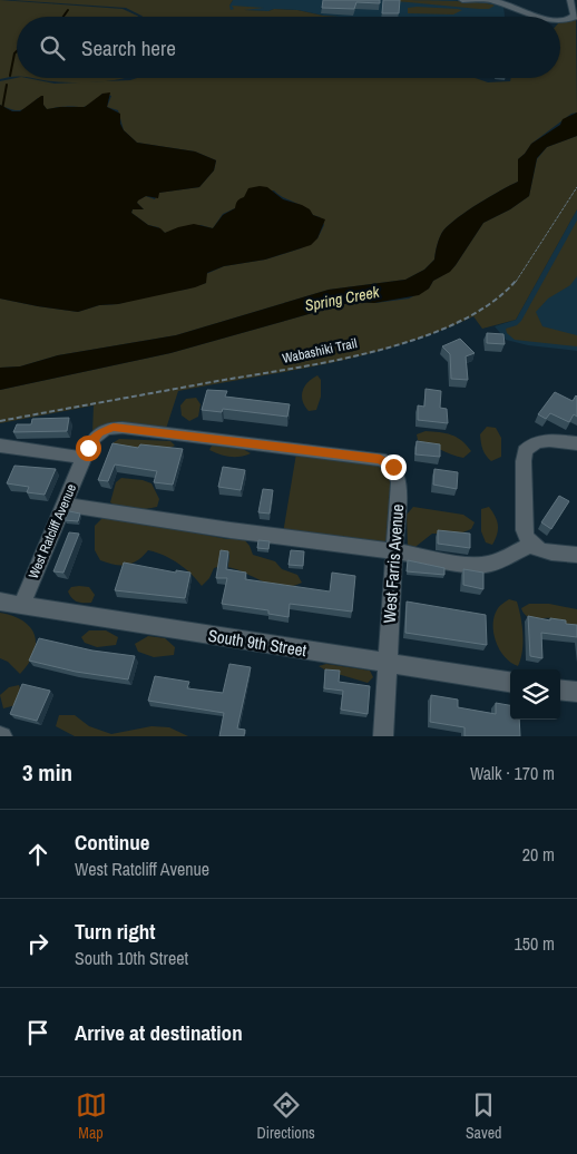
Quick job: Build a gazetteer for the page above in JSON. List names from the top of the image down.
{
  "streets": {
    "street": ["West Ratcliff Avenue", "West Farris Avenue", "South 9th Street"],
    "path": ["Wabashiki Trail"]
  },
  "crossings": [
    ["West Ratcliff Avenue", "West Farris Avenue"],
    ["West Ratcliff Avenue", "South 9th Street"],
    ["West Farris Avenue", "South 9th Street"]
  ],
  "water": ["Spring Creek"],
  "page": {
    "search": "Search here",
    "heading": ["3 min", "Walk · 170 m"],
    "list": [
      ["Continue", "West Ratcliff Avenue", "20 m"],
      ["Turn right", "South 10th Street", "150 m"],
      "Arrive at destination"
    ],
    "nav": ["Map", "Directions", "Saved"]
  }
}
